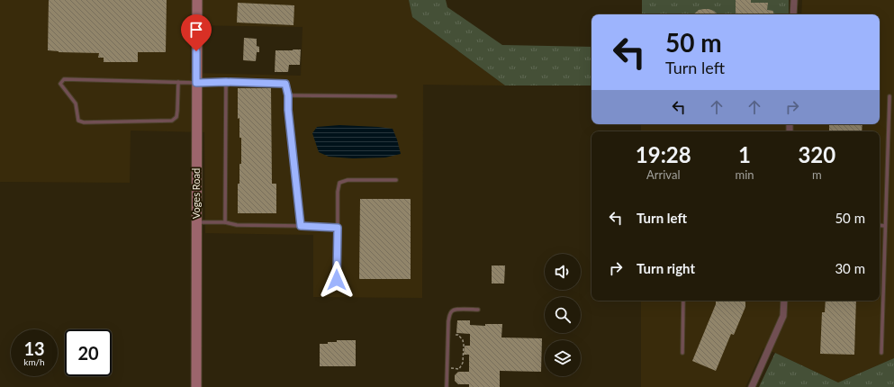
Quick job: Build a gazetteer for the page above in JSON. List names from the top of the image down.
{
  "streets": {
    "street": ["Voges Road"]
  },
  "page": {
    "turn": ["50 m", "Turn left"],
    "eta": [
      "19:28",
      "Arrival",
      "1",
      "min",
      "320",
      "m"
    ],
    "list": [
      {
        "name": "Turn left",
        "value": "50 m"
      },
      {
        "name": "Turn right",
        "value": "30 m"
      }
    ],
    "speed": "13 km/h",
    "limit": "20"
  }
}
